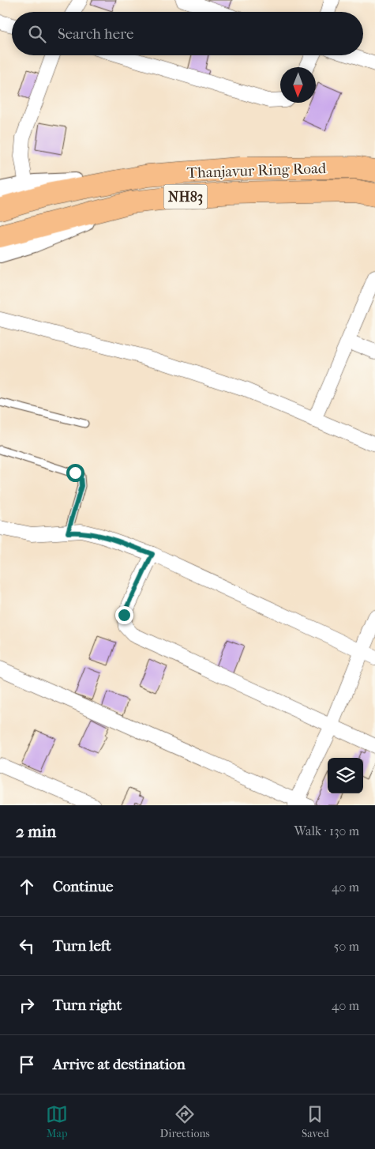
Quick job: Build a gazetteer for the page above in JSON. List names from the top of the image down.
{
  "streets": {
    "highway": ["Thanjavur Ring Road", "NH83"]
  },
  "north": "bottom",
  "page": {
    "search": "Search here",
    "heading": ["2 min", "Walk · 130 m"],
    "list": [
      ["Continue", "40 m"],
      ["Turn left", "50 m"],
      ["Turn right", "40 m"],
      "Arrive at destination"
    ],
    "nav": ["Map", "Directions", "Saved"]
  }
}
